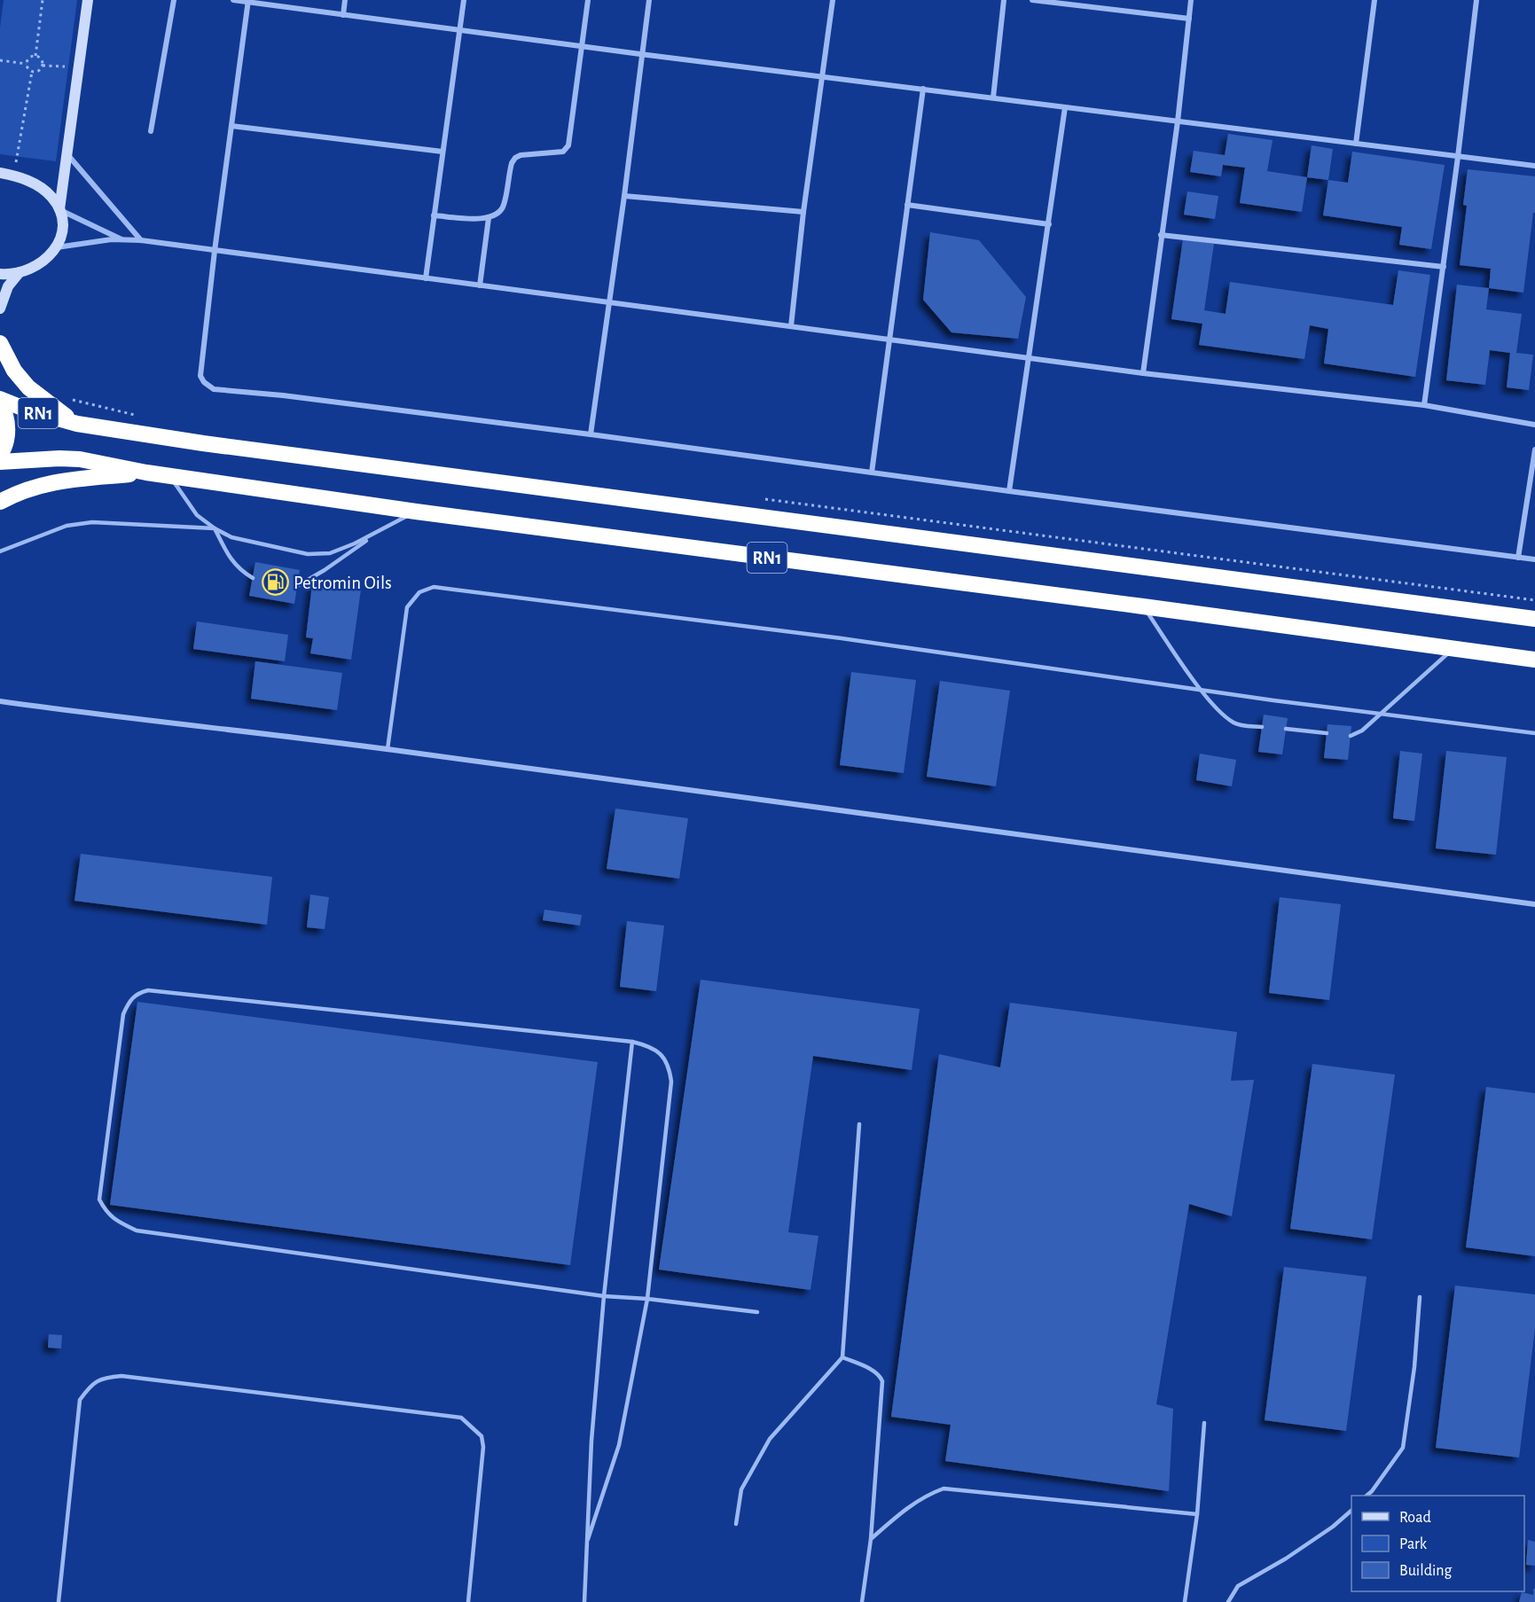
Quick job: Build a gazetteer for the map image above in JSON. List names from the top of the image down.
{
  "streets": {
    "highway": ["RN1"]
  },
  "places": {
    "fuel station": ["Petromin Oils"]
  },
  "legend": ["Road", "Park", "Building"]
}
